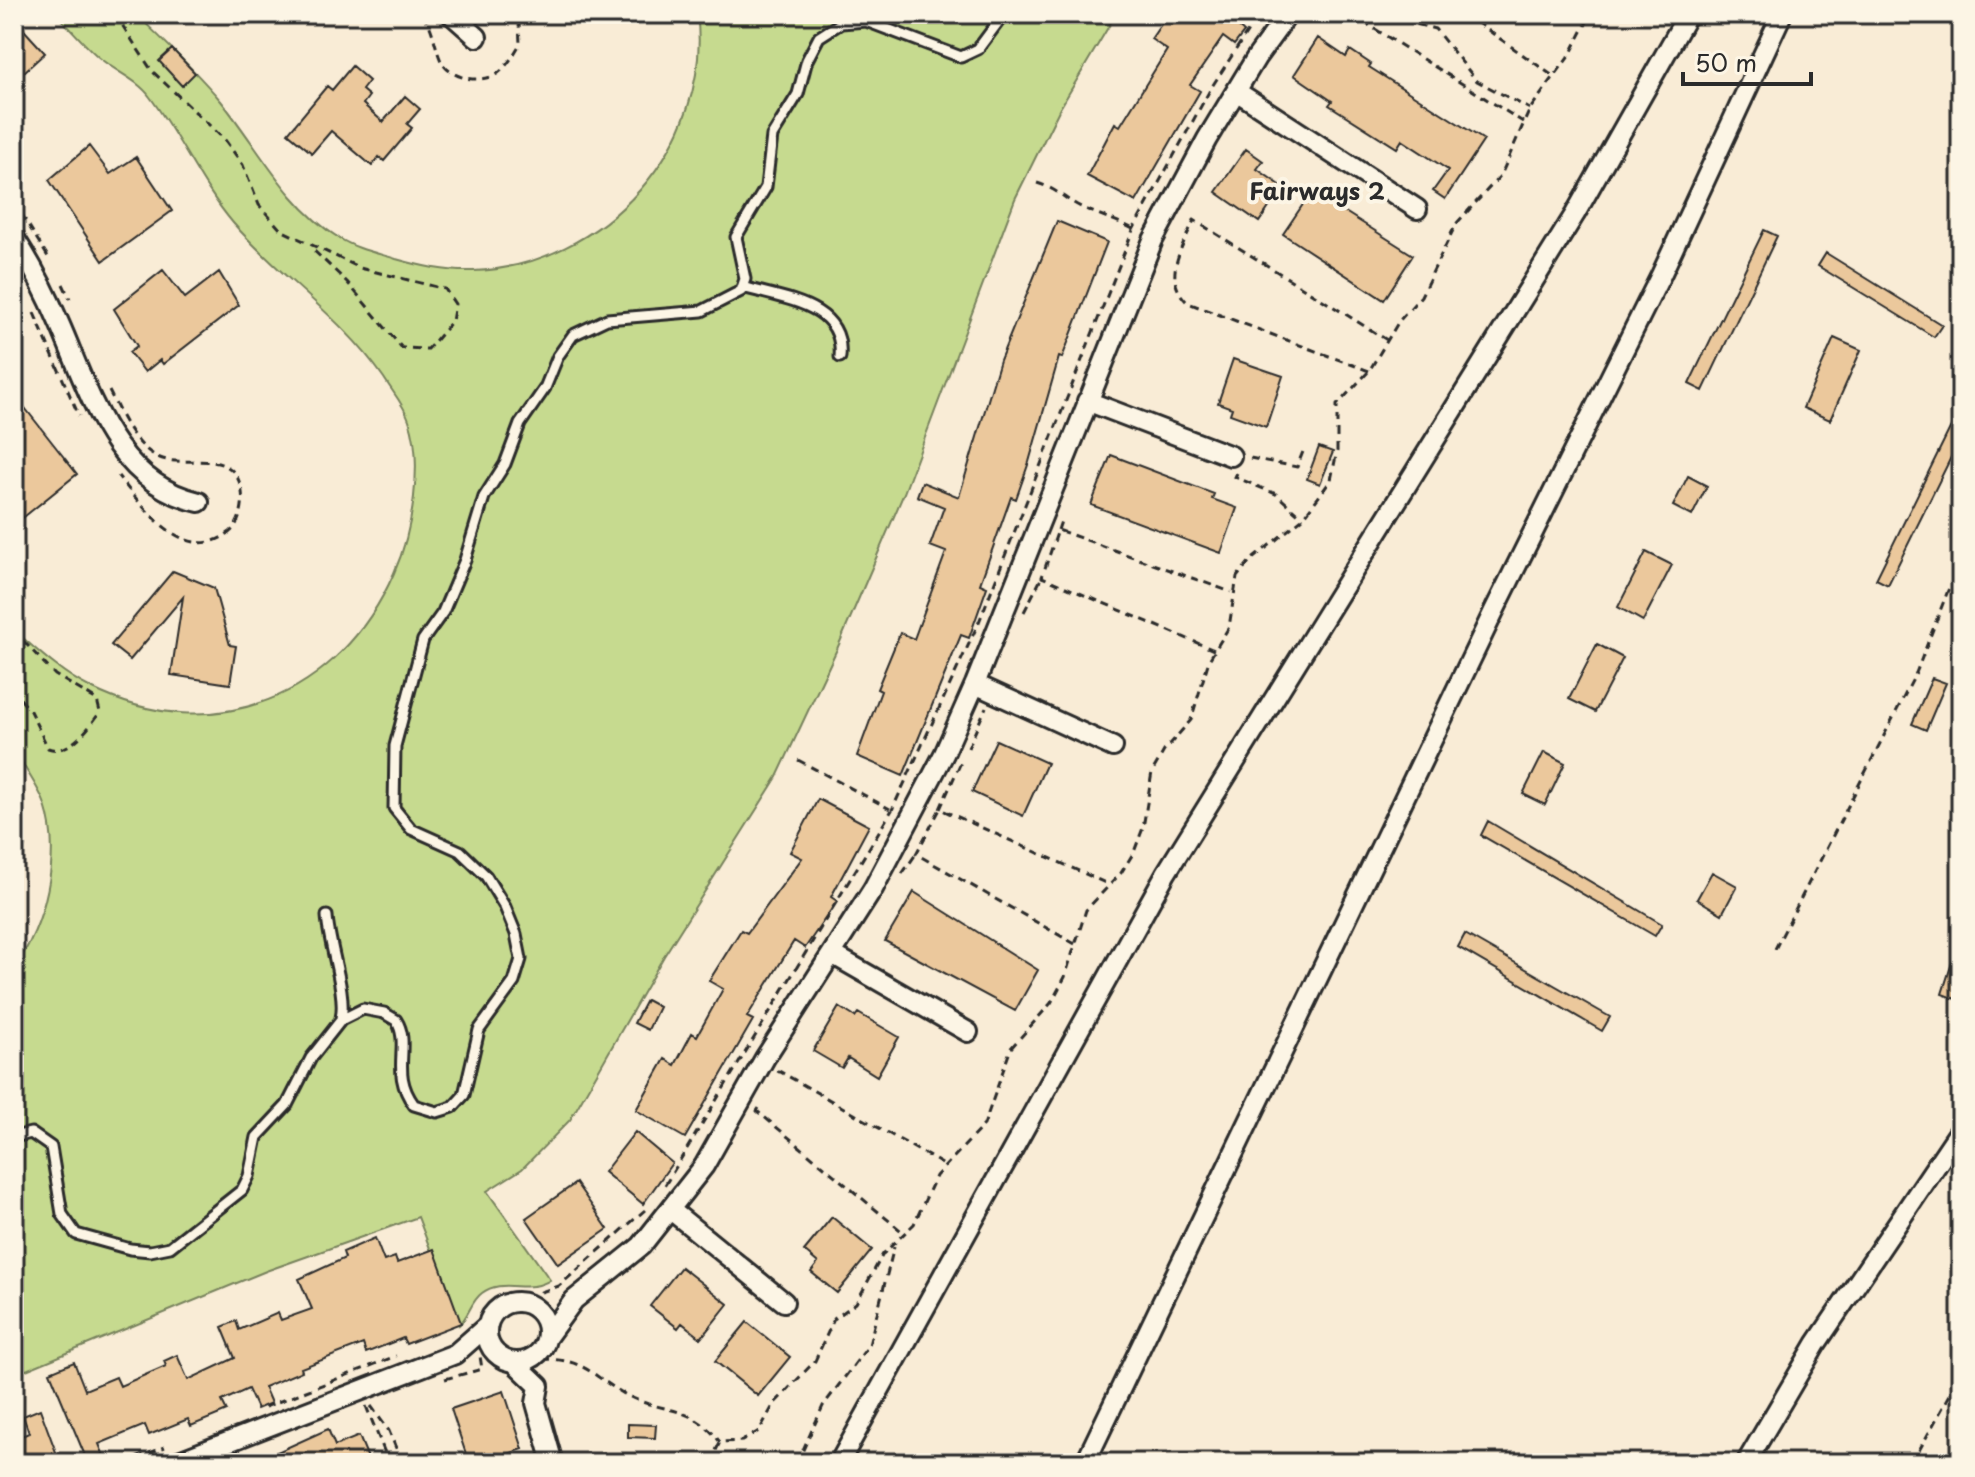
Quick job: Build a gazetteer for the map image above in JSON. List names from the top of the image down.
{
  "districts": ["Fairways 2"],
  "scale_bar": "50 m"
}
